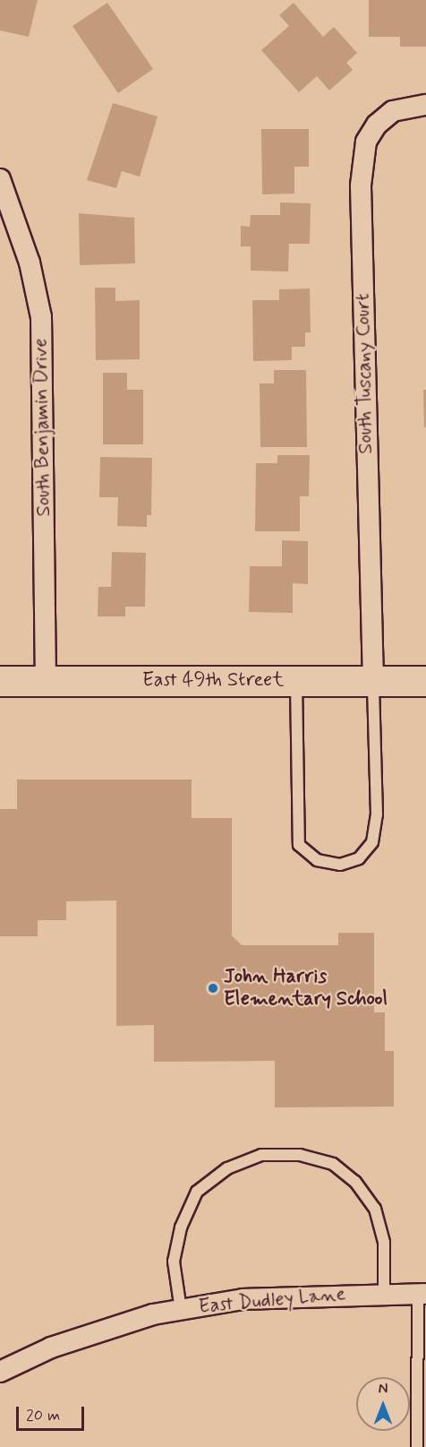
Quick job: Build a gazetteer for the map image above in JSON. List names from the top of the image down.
{
  "streets": {
    "street": [
      "South Tuscany Court",
      "South Benjamin Drive",
      "East 49th Street",
      "East Dudley Lane"
    ]
  },
  "crossings": [
    ["South Tuscany Court", "East 49th Street"],
    ["South Benjamin Drive", "East 49th Street"]
  ],
  "places": ["John Harris Elementary School"],
  "scale_bar": "20 m",
  "north": "top"
}
